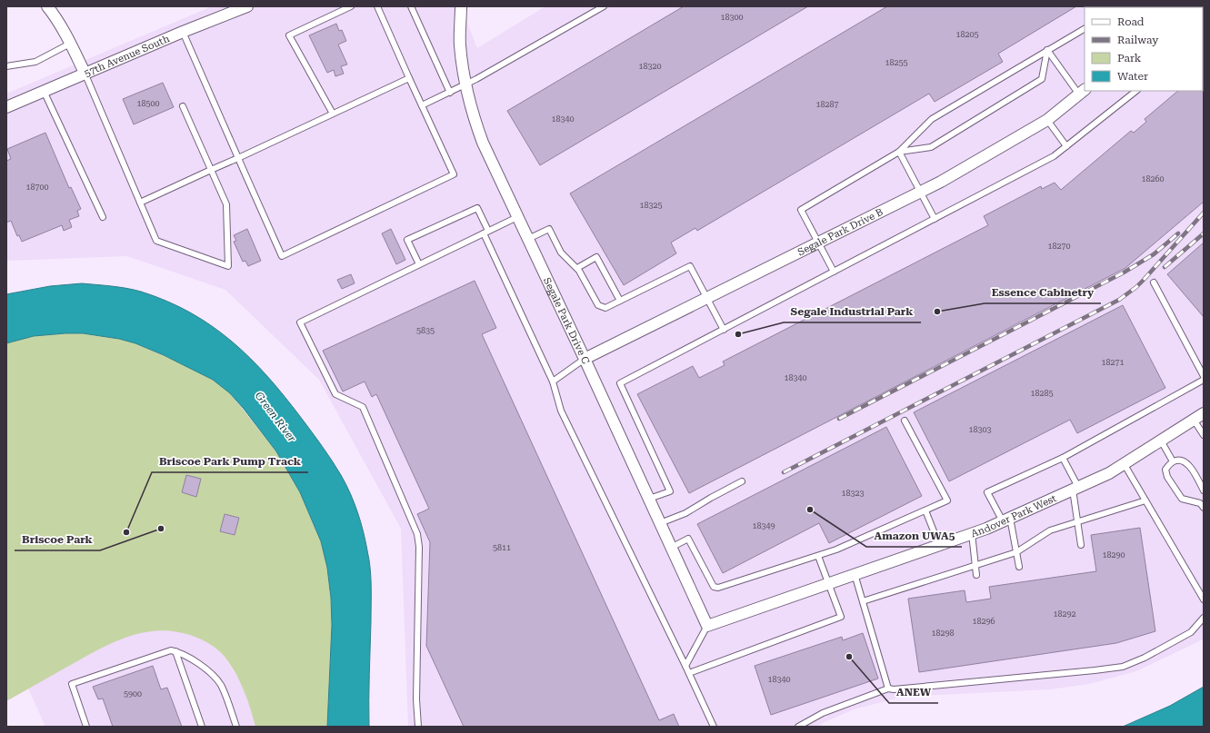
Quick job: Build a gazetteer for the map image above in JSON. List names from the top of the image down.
{
  "streets": {
    "street": [
      "57th Avenue South",
      "Segale Park Drive B",
      "Segale Park Drive C",
      "Andover Park West"
    ]
  },
  "crossings": [
    ["Segale Park Drive B", "Segale Park Drive C"],
    ["Segale Park Drive C", "Andover Park West"]
  ],
  "water": ["Green River"],
  "places": [
    "Essence Cabinetry",
    "Segale Industrial Park",
    "Amazon UWA5",
    "Briscoe Park",
    "Briscoe Park Pump Track",
    "ANEW"
  ],
  "house_numbers": [
    "18300",
    "18205",
    "18255",
    "18320",
    "18500",
    "18287",
    "18340",
    "18260",
    "18700",
    "18325",
    "18270",
    "5835",
    "18271",
    "18340",
    "18285",
    "18303",
    "18323",
    "18349",
    "5811",
    "18290",
    "18292",
    "18296",
    "18298",
    "18340",
    "5900"
  ],
  "legend": [
    "Road",
    "Railway",
    "Park",
    "Water"
  ]
}
